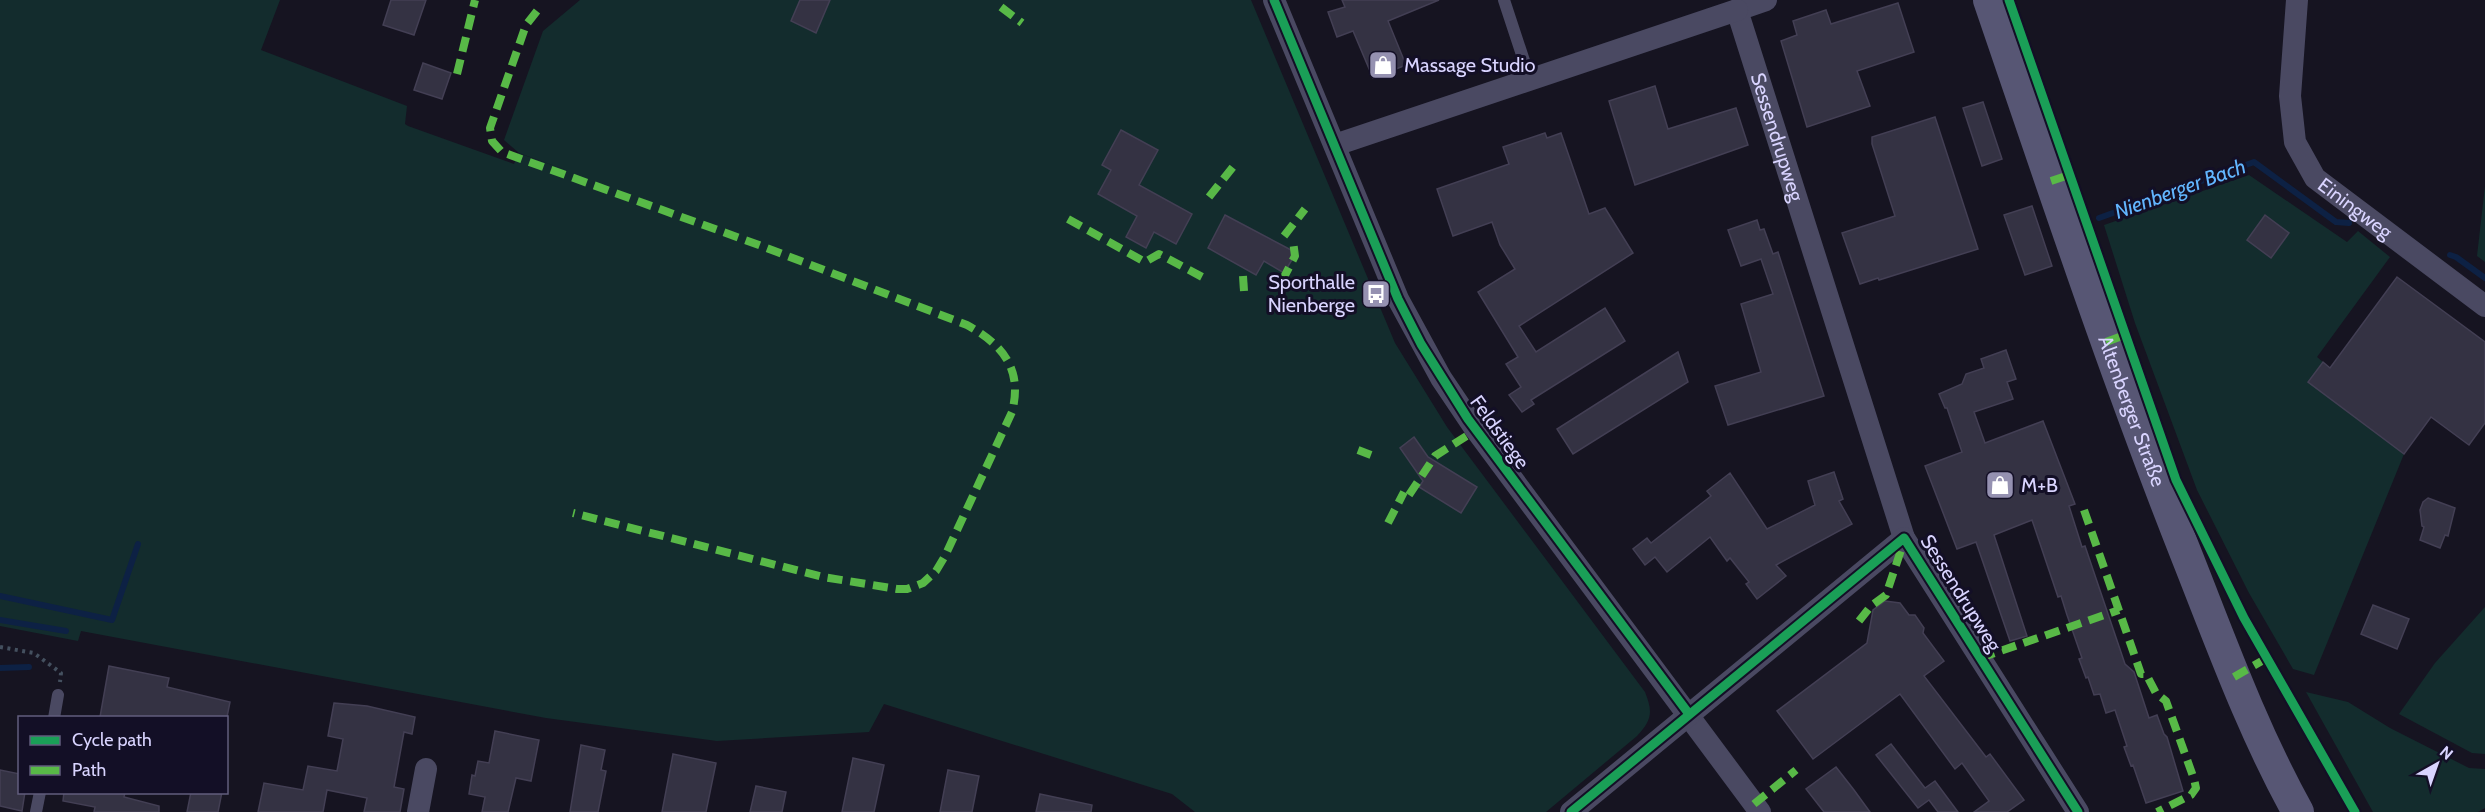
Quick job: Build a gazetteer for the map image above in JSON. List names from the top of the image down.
{
  "streets": {
    "main road": ["Altenberger Straße"],
    "street": ["Sessendrupweg", "Einingweg", "Feldstiege"]
  },
  "crossings": [
    ["Sessendrupweg", "Feldstiege"]
  ],
  "water": ["Nienberger Bach"],
  "places": {
    "shop": ["Massage Studio", "M+B"],
    "bus stop": ["Sporthalle Nienberge"]
  },
  "legend": ["Cycle path", "Path"],
  "north": "top right"
}
